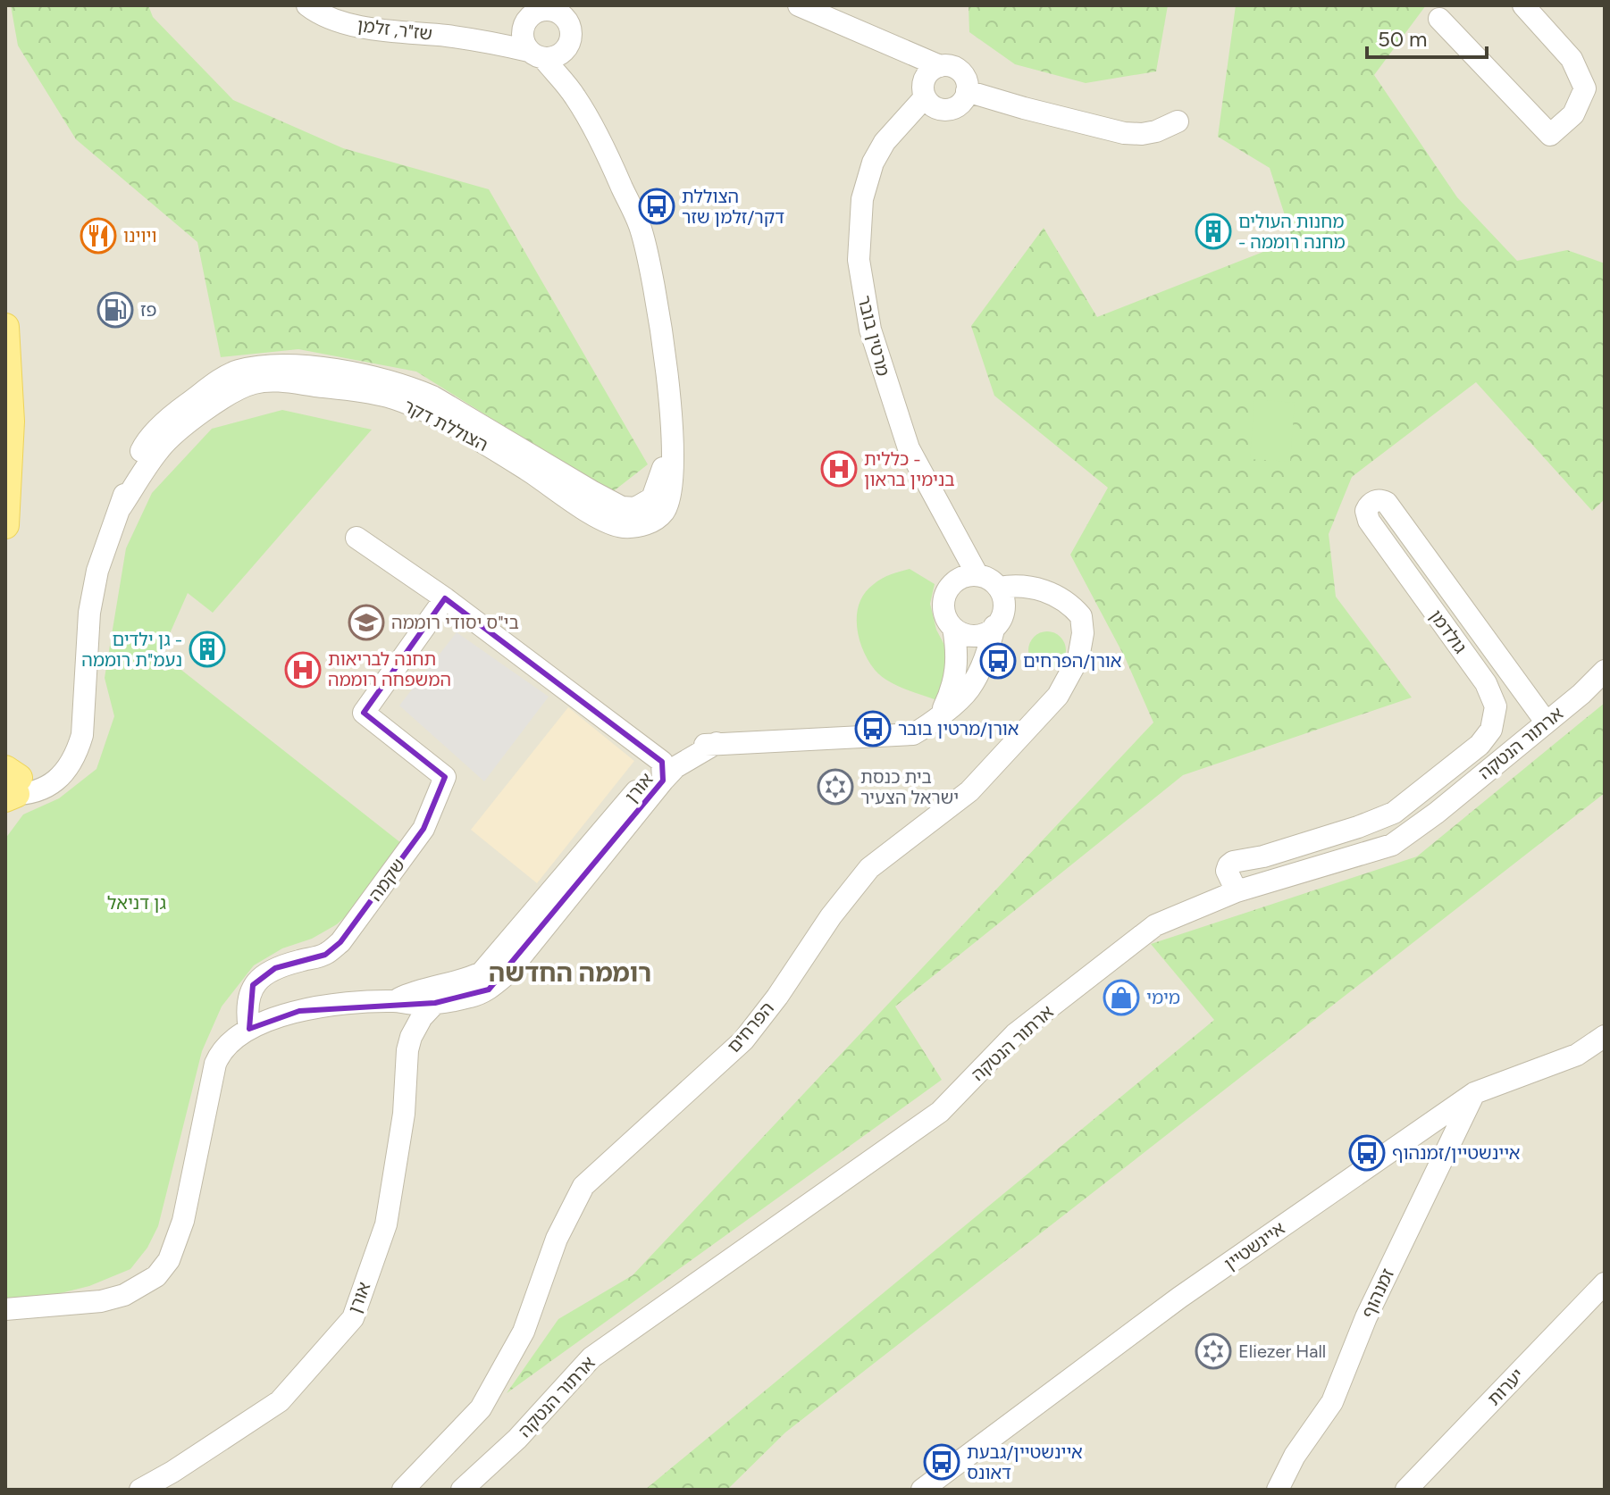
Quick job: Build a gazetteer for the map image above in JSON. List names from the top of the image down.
{
  "streets": {
    "street": [
      "שז\"ר, זלמן",
      "מרטין בובר",
      "הצוללת דקר",
      "גולדמן",
      "ארתור הנטקה",
      "אורן",
      "שקמה",
      "הפרחים",
      "איינשטיין",
      "זמנהוף",
      "יערות"
    ]
  },
  "crossings": [
    ["שז\"ר, זלמן", "הצוללת דקר"],
    ["מרטין בובר", "אורן"],
    ["מרטין בובר", "הפרחים"],
    ["גולדמן", "ארתור הנטקה"],
    ["אורן", "שקמה"],
    ["אורן", "הפרחים"],
    ["איינשטיין", "זמנהוף"]
  ],
  "districts": ["רוממה החדשה"],
  "parks": ["גן דניאל"],
  "places": {
    "bus stop": [
      "הצוללת דקר/זלמן שזר",
      "אורן/הפרחים",
      "אורן/מרטין בובר",
      "איינשטיין/זמנהוף",
      "איינשטיין/גבעת דאונס"
    ],
    "building": ["מחנות העולים - מחנה רוממה", "גן ילדים - נעמ\"ת רוממה"],
    "restaurant": ["ויוינו"],
    "fuel station": ["פז"],
    "hospital": ["כללית - בנימין בראון", "תחנה לבריאות המשפחה רוממה"],
    "school or university": ["בי\"ס יסודי רוממה"],
    "synagogue": ["בית כנסת ישראל הצעיר", "Eliezer Hall"],
    "shop": ["מימי"]
  },
  "scale_bar": "50 m"
}
